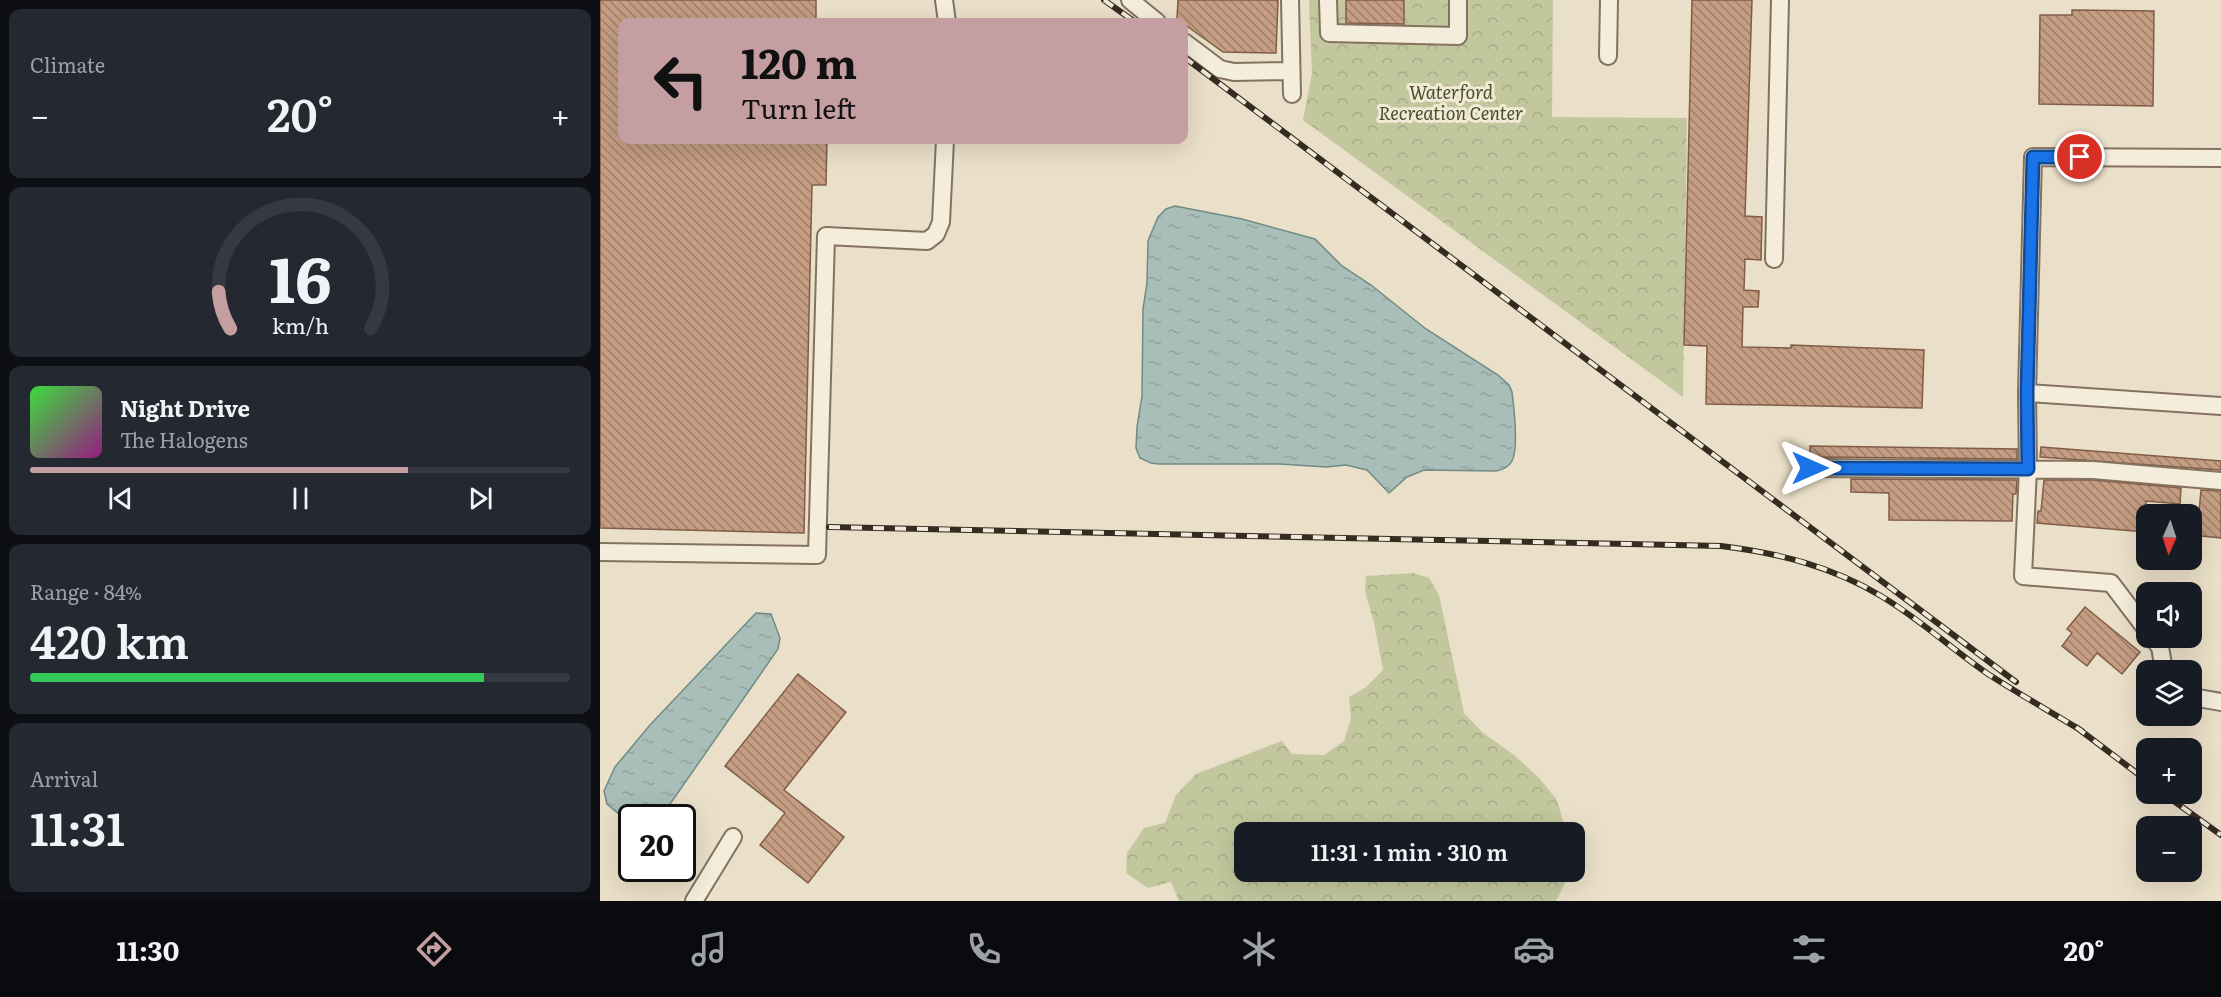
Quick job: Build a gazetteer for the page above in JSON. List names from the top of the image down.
{
  "parks": ["Waterford Recreation Center"],
  "north": "bottom",
  "page": {
    "tile": [
      "Climate",
      ["Range · 84%", "420 km"],
      ["Arrival", "11:31"]
    ],
    "turn": ["120 m", "Turn left"],
    "heat": ["−", "20°", "+"],
    "song": ["Night Drive", "The Halogens"],
    "map_buttons": ["+", "−"],
    "limit": "20",
    "trip": "11:31 · 1 min · 310 m",
    "tabs": ["11:30", "20°"],
    "gauge": ["16", "km/h"]
  }
}
